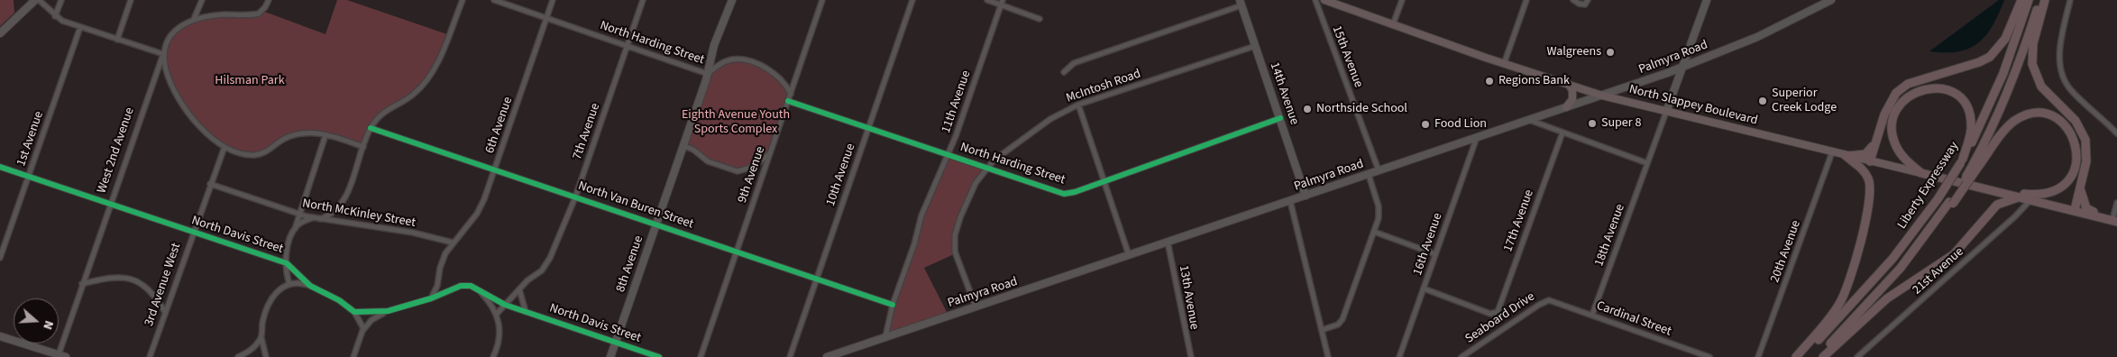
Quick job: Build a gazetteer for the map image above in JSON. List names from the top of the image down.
{
  "streets": {
    "highway": ["North Slappey Boulevard", "Liberty Expressway"],
    "main road": ["Palmyra Road", "14th Avenue", "8th Avenue"],
    "street": [
      "North Harding Street",
      "15th Avenue",
      "McIntosh Road",
      "11th Avenue",
      "6th Avenue",
      "7th Avenue",
      "1st Avenue",
      "West 2nd Avenue",
      "9th Avenue",
      "10th Avenue",
      "North Van Buren Street",
      "North McKinley Street",
      "17th Avenue",
      "North Davis Street",
      "18th Avenue",
      "16th Avenue",
      "20th Avenue",
      "21st Avenue",
      "3rd Avenue West",
      "13th Avenue",
      "Seaboard Drive",
      "Cardinal Street"
    ]
  },
  "crossings": [
    ["North Harding Street", "McIntosh Road"],
    ["North Harding Street", "14th Avenue"],
    ["North Harding Street", "11th Avenue"],
    ["North Harding Street", "6th Avenue"],
    ["North Harding Street", "7th Avenue"],
    ["North Harding Street", "9th Avenue"],
    ["North Harding Street", "10th Avenue"],
    ["North Harding Street", "8th Avenue"],
    ["15th Avenue", "Palmyra Road"],
    ["Palmyra Road", "McIntosh Road"],
    ["Palmyra Road", "14th Avenue"],
    ["Palmyra Road", "11th Avenue"],
    ["Palmyra Road", "North Slappey Boulevard"],
    ["Palmyra Road", "16th Avenue"],
    ["Palmyra Road", "13th Avenue"],
    ["McIntosh Road", "14th Avenue"],
    ["11th Avenue", "North Van Buren Street"],
    ["North Slappey Boulevard", "18th Avenue"],
    ["North Slappey Boulevard", "20th Avenue"],
    ["North Slappey Boulevard", "21st Avenue"],
    ["6th Avenue", "North Van Buren Street"],
    ["6th Avenue", "North McKinley Street"],
    ["6th Avenue", "North Davis Street"],
    ["7th Avenue", "North Van Buren Street"],
    ["7th Avenue", "North Davis Street"],
    ["1st Avenue", "North Davis Street"],
    ["West 2nd Avenue", "North Davis Street"],
    ["9th Avenue", "North Van Buren Street"],
    ["9th Avenue", "8th Avenue"],
    ["10th Avenue", "North Van Buren Street"],
    ["North Van Buren Street", "8th Avenue"],
    ["North McKinley Street", "3rd Avenue West"],
    ["17th Avenue", "16th Avenue"],
    ["North Davis Street", "8th Avenue"],
    ["North Davis Street", "3rd Avenue West"],
    ["18th Avenue", "Cardinal Street"],
    ["Seaboard Drive", "Cardinal Street"]
  ],
  "parks": ["Hilsman Park", "Eighth Avenue Youth Sports Complex"],
  "places": [
    "Walgreens",
    "Regions Bank",
    "Superior Creek Lodge",
    "Northside School",
    "Super 8",
    "Food Lion"
  ],
  "north": "right"
}
